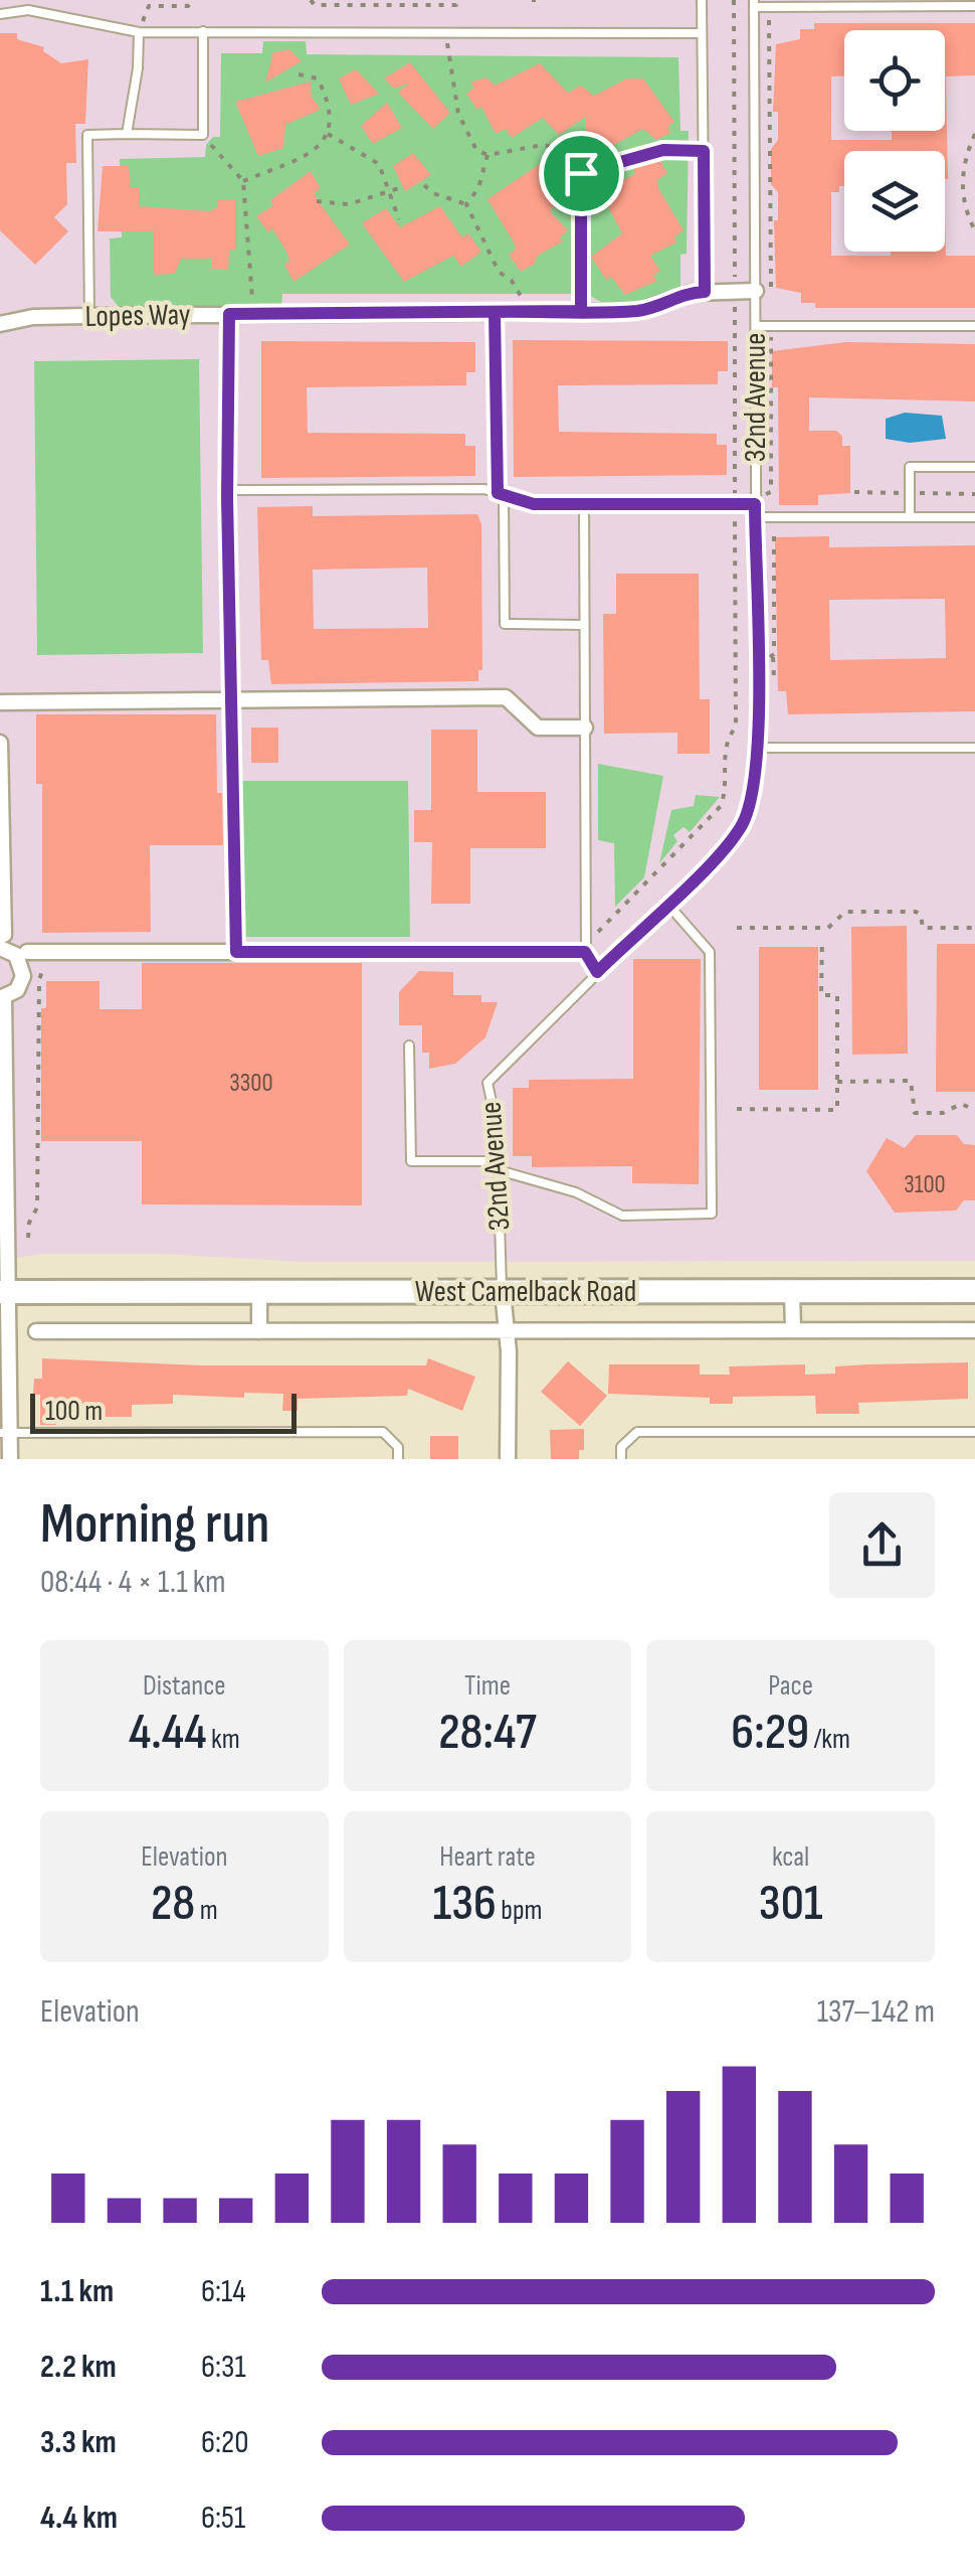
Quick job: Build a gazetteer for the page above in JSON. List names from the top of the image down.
{
  "streets": {
    "main road": ["West Camelback Road"],
    "street": ["Lopes Way"],
    "lane": ["32nd Avenue"]
  },
  "crossings": [
    ["Lopes Way", "32nd Avenue"],
    ["32nd Avenue", "West Camelback Road"]
  ],
  "house_numbers": ["3300", "3100"],
  "scale_bar": "100 m",
  "page": {
    "scale": "100 m",
    "heading": ["Morning run", "08:44 · 4 × 1.1 km"],
    "stats": [
      ["Distance", "4.44 km"],
      ["Time", "28:47"],
      ["Pace", "6:29 /km"],
      ["Elevation", "28 m"],
      ["Heart rate", "136 bpm"],
      ["kcal", "301"]
    ],
    "chart": ["Elevation", "137–142 m"],
    "list": [
      {
        "name": "1.1 km",
        "note": "6:14"
      },
      {
        "name": "2.2 km",
        "note": "6:31"
      },
      {
        "name": "3.3 km",
        "note": "6:20"
      },
      {
        "name": "4.4 km",
        "note": "6:51"
      }
    ]
  }
}
